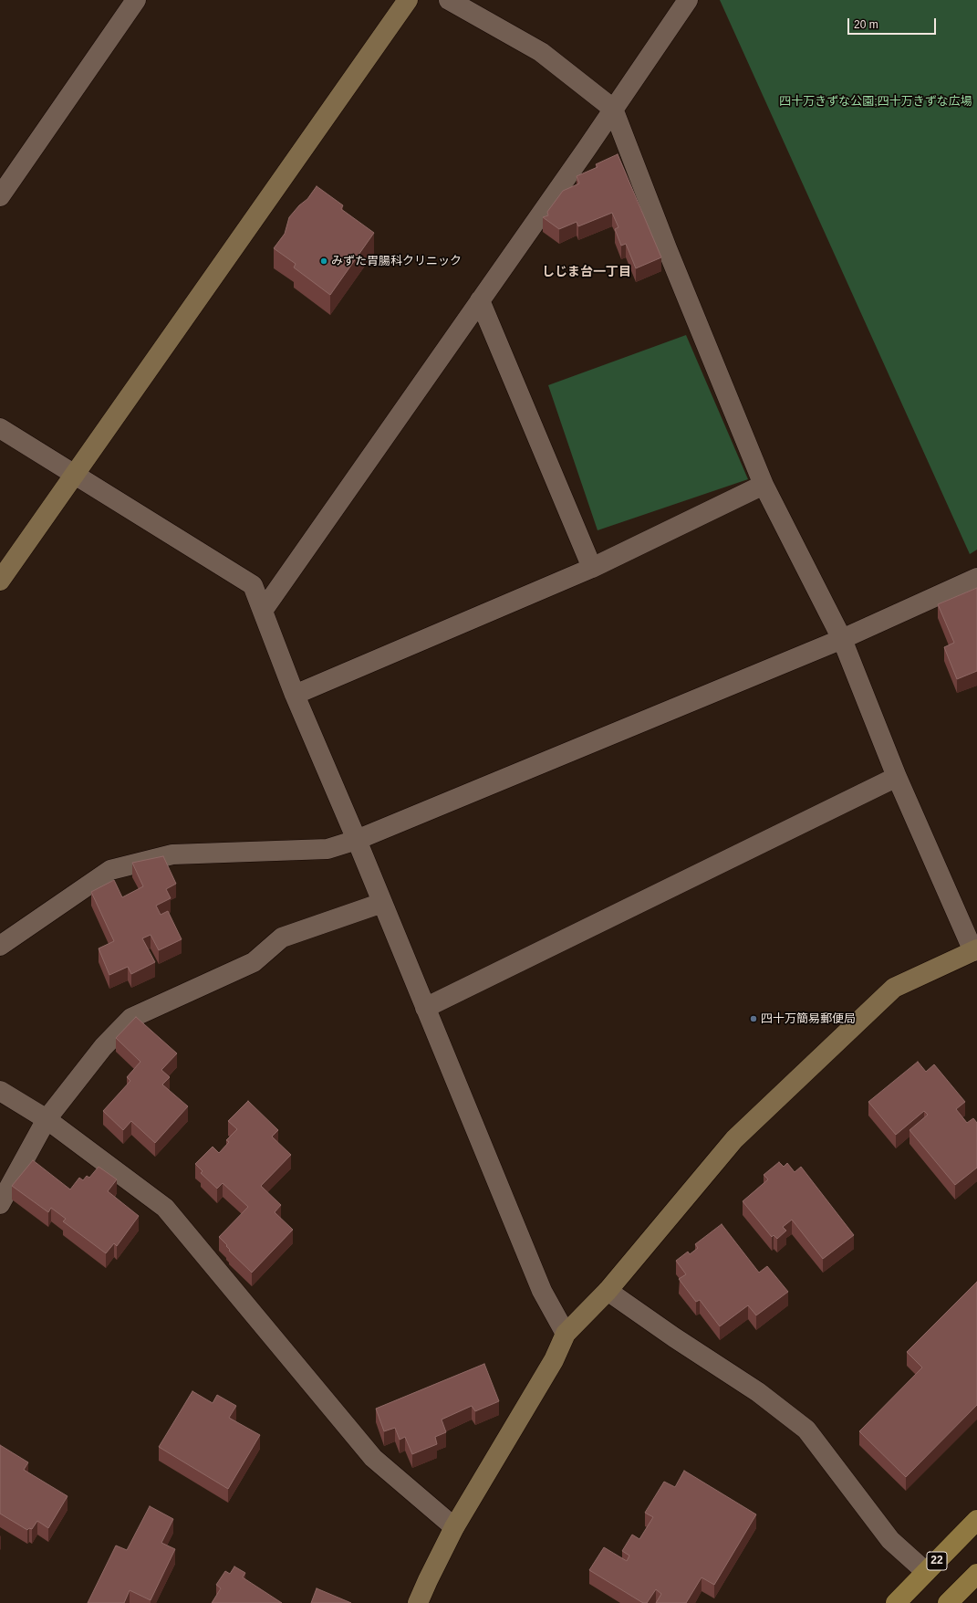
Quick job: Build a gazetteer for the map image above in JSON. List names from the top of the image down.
{
  "streets": {
    "main road": ["22"]
  },
  "districts": ["しじま台一丁目"],
  "parks": ["四十万きずな公園;四十万きずな広場"],
  "places": ["みずた胃腸科クリニック", "四十万簡易郵便局"],
  "scale_bar": "20 m"
}
